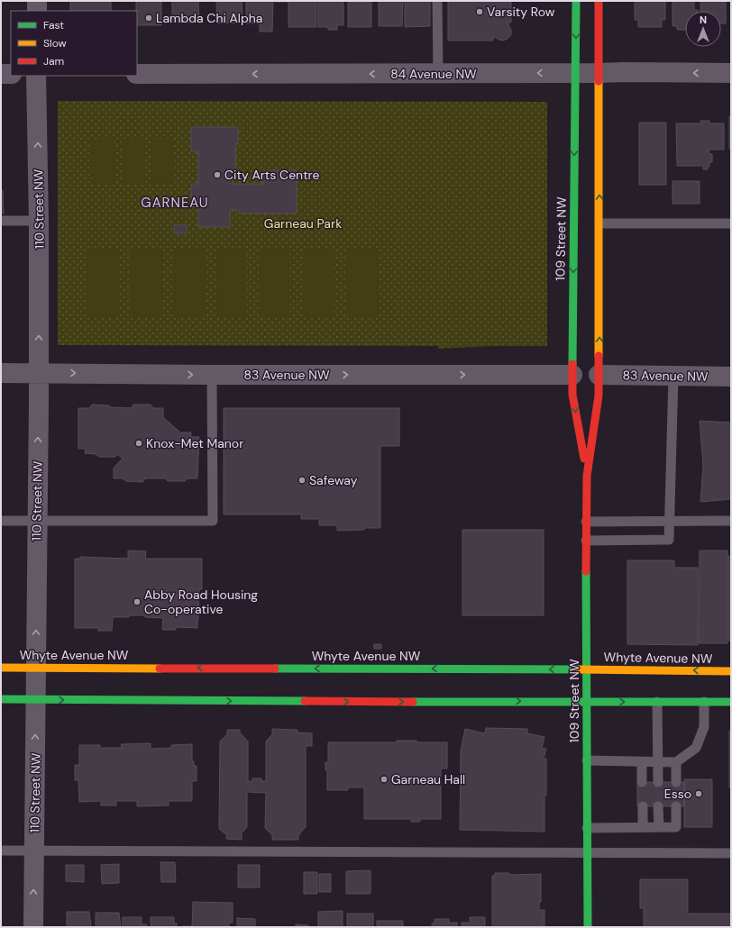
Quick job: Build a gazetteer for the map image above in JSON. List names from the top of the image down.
{
  "streets": {
    "main road": ["109 Street NW", "Whyte Avenue NW"],
    "street": ["84 Avenue NW", "110 Street NW", "83 Avenue NW"]
  },
  "crossings": [
    ["84 Avenue NW", "109 Street NW"],
    ["110 Street NW", "83 Avenue NW"],
    ["110 Street NW", "Whyte Avenue NW"],
    ["109 Street NW", "83 Avenue NW"],
    ["109 Street NW", "Whyte Avenue NW"]
  ],
  "one_way": ["84 Avenue NW", "110 Street NW", "83 Avenue NW"],
  "districts": ["GARNEAU"],
  "parks": ["Garneau Park"],
  "places": [
    "Varsity Row",
    "Lambda Chi Alpha",
    "City Arts Centre",
    "Knox-Met Manor",
    "Safeway",
    "Abby Road Housing Co-operative",
    "Garneau Hall",
    "Esso"
  ],
  "legend": ["Fast", "Slow", "Jam"],
  "north": "top"
}
